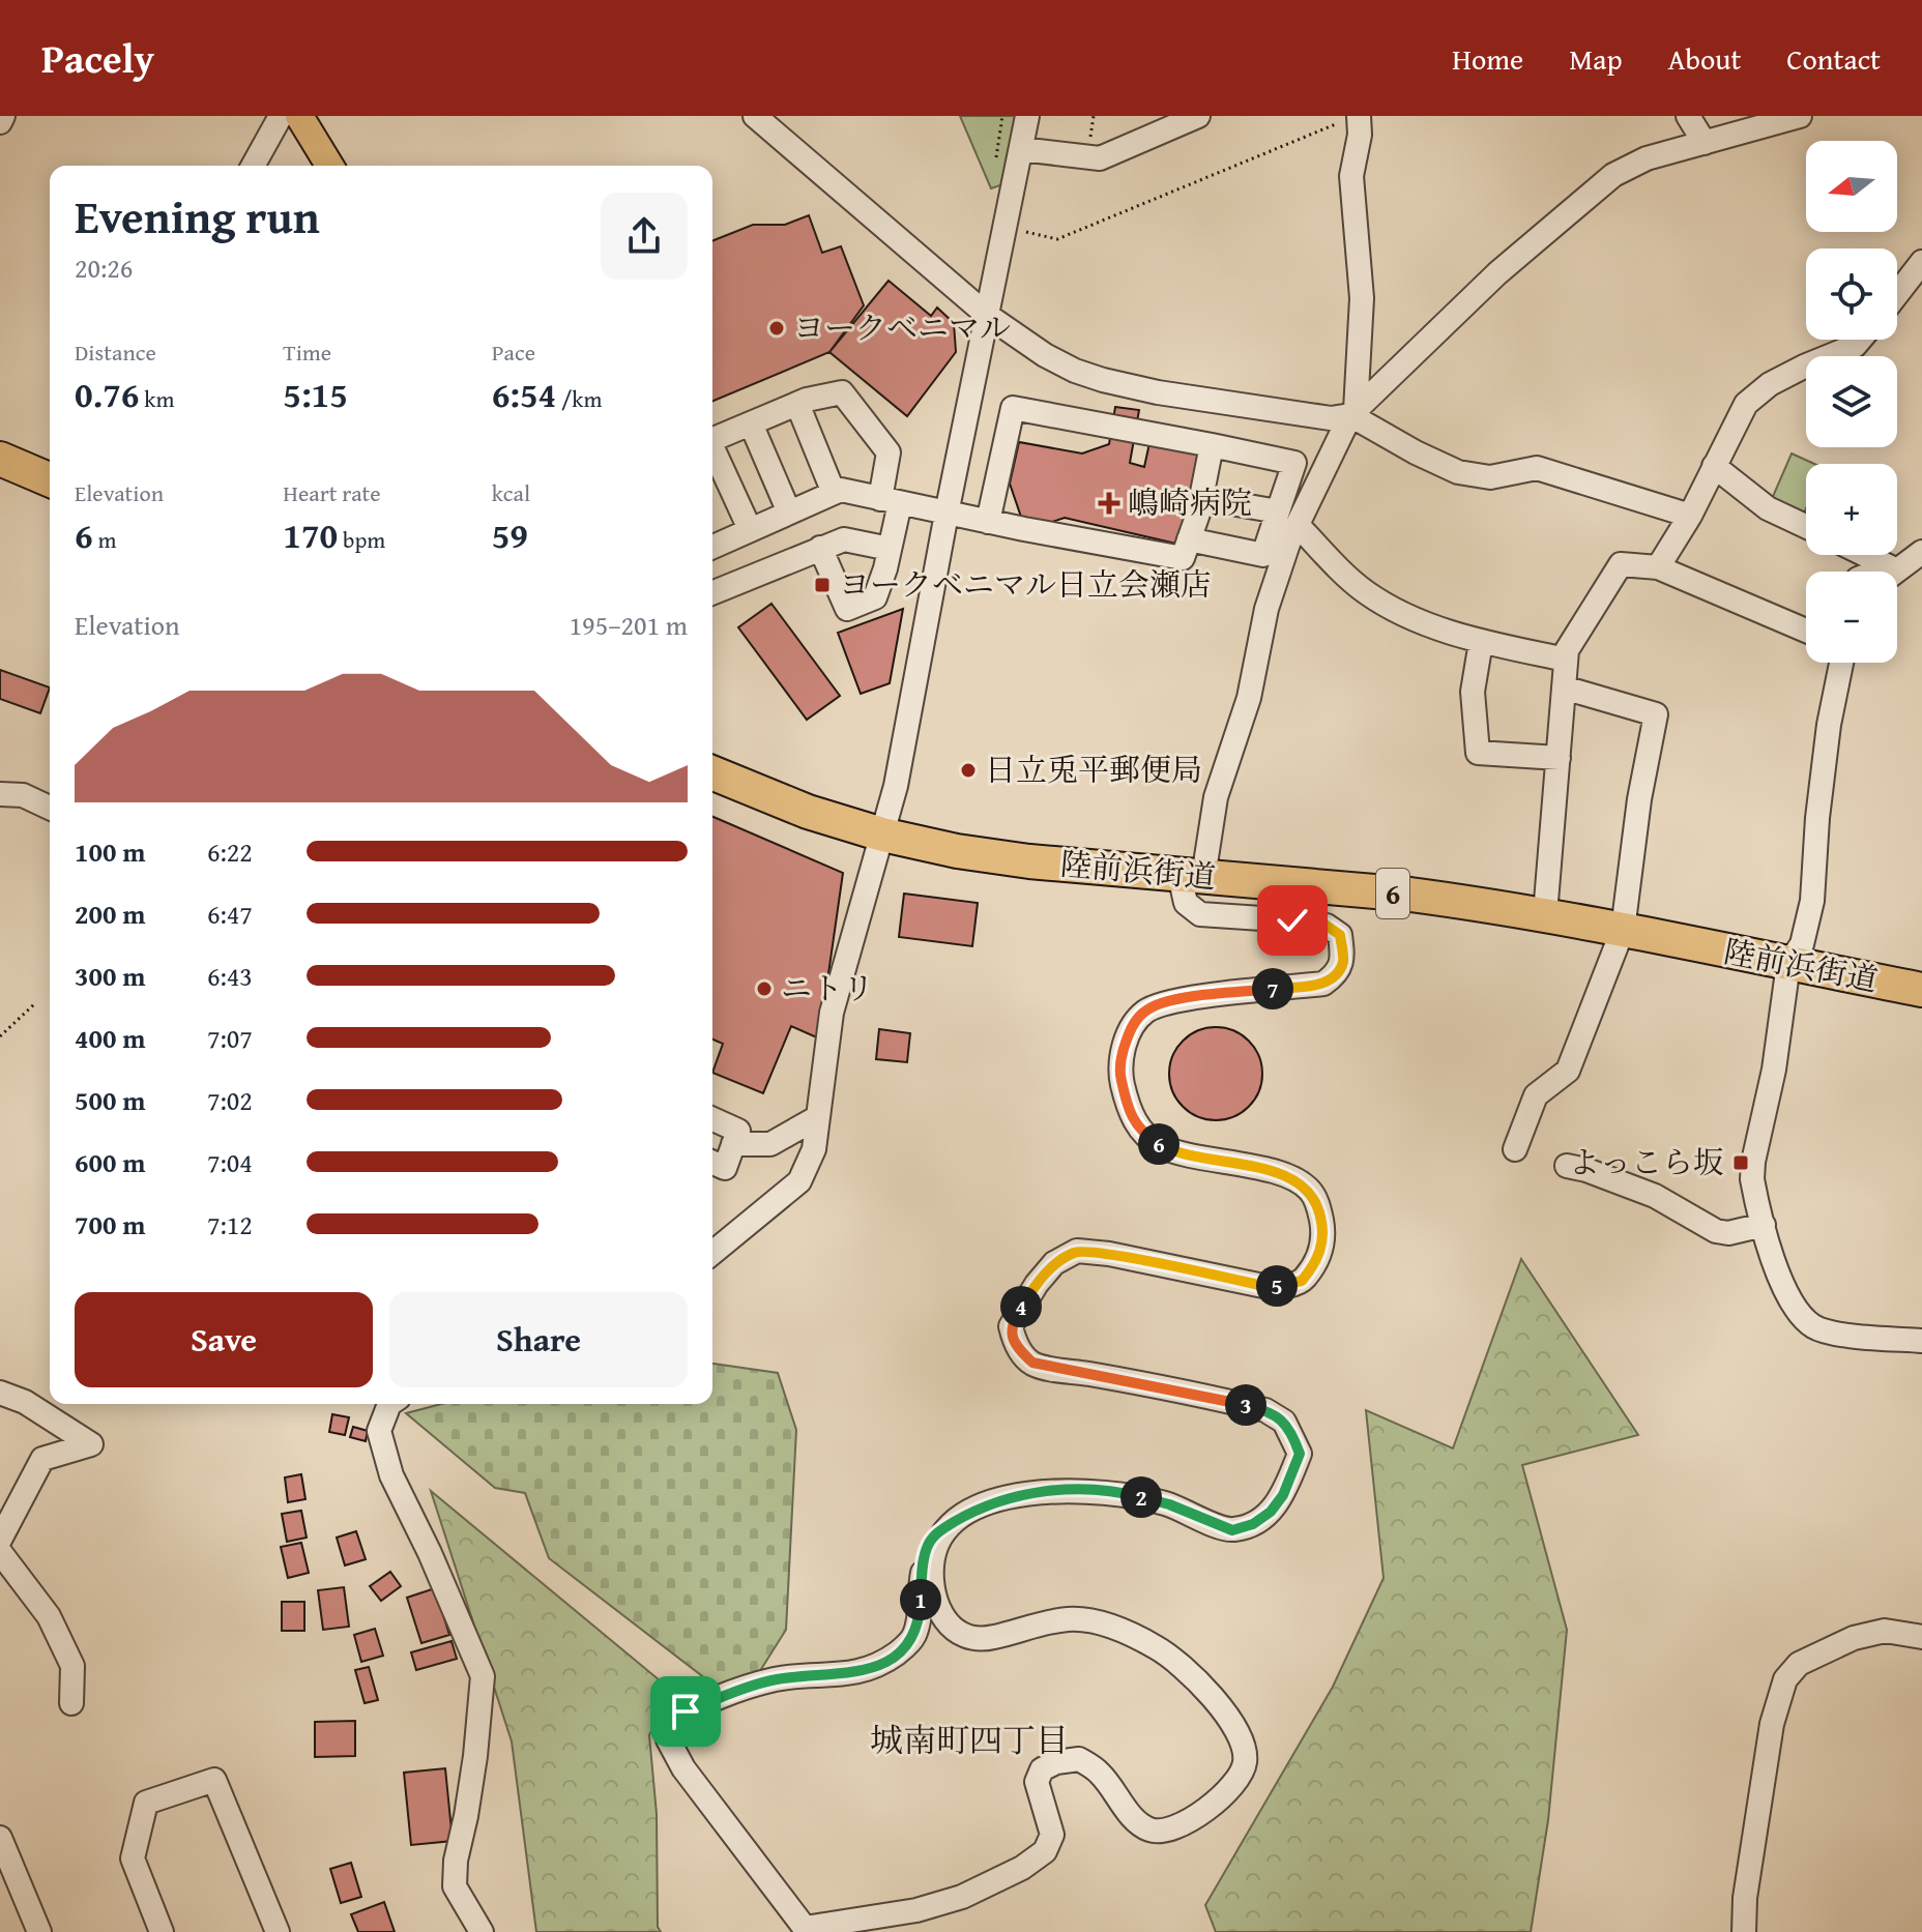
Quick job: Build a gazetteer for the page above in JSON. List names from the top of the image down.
{
  "streets": {
    "highway": ["陸前浜街道", "6"]
  },
  "districts": ["城南町四丁目"],
  "places": {
    "other": ["ヨークベニマル", "日立兎平郵便局", "ニトリ"],
    "health": ["嶋崎病院"],
    "transit": ["ヨークベニマル日立会瀬店", "よっこら坂"]
  },
  "north": "left",
  "page": {
    "header": "Pacely",
    "nav": [
      "Home",
      "Map",
      "About",
      "Contact"
    ],
    "map_buttons": ["+", "−"],
    "heading": ["Evening run", "20:26"],
    "stats": [
      ["Distance", "0.76 km"],
      ["Time", "5:15"],
      ["Pace", "6:54 /km"],
      ["Elevation", "6 m"],
      ["Heart rate", "170 bpm"],
      ["kcal", "59"]
    ],
    "chart": ["Elevation", "195–201 m"],
    "list": [
      {
        "name": "100 m",
        "note": "6:22"
      },
      {
        "name": "200 m",
        "note": "6:47"
      },
      {
        "name": "300 m",
        "note": "6:43"
      },
      {
        "name": "400 m",
        "note": "7:07"
      },
      {
        "name": "500 m",
        "note": "7:02"
      },
      {
        "name": "600 m",
        "note": "7:04"
      },
      {
        "name": "700 m",
        "note": "7:12"
      }
    ],
    "pins": [
      "7",
      "6",
      "5",
      "4",
      "3",
      "2",
      "1"
    ],
    "buttons": ["Save", "Share"]
  }
}
